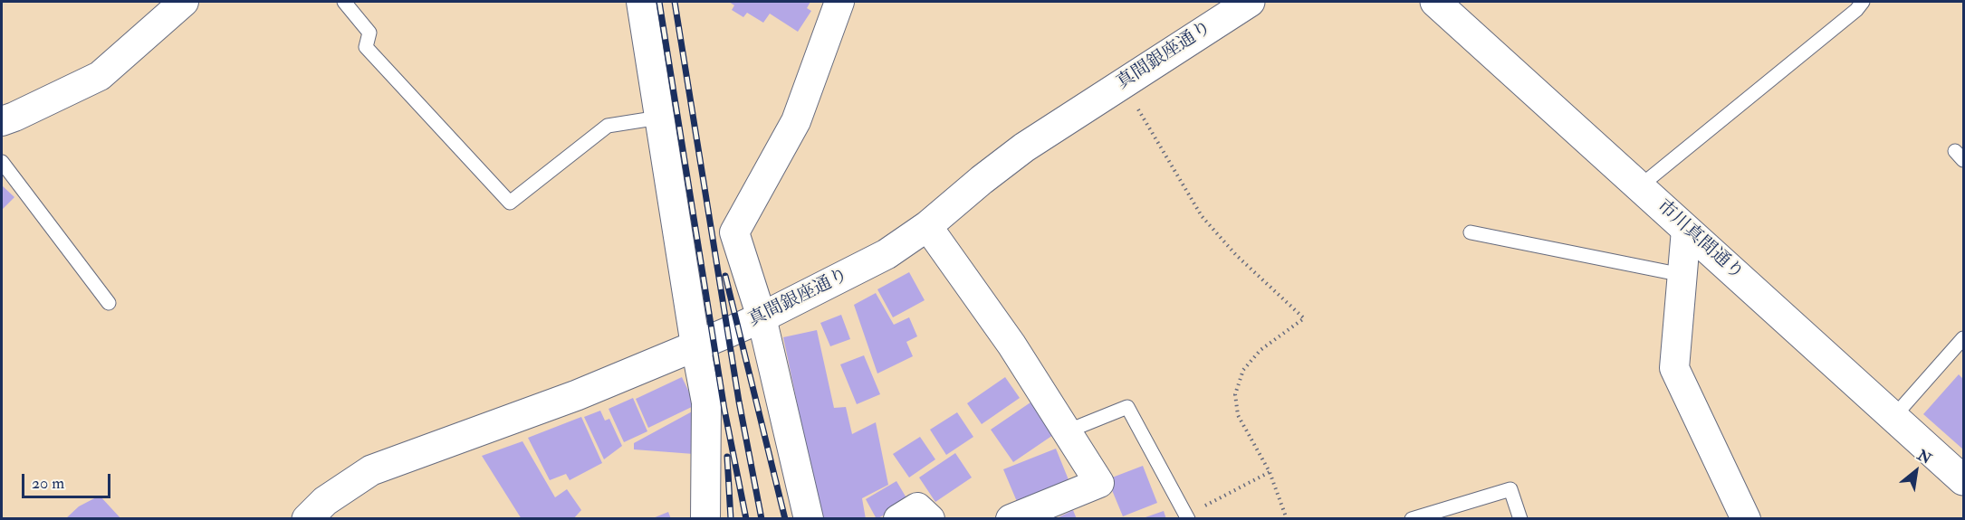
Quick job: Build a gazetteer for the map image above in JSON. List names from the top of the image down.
{
  "streets": {
    "street": ["真間銀座通り", "市川真間通り"]
  },
  "scale_bar": "20 m",
  "north": "top right"
}
